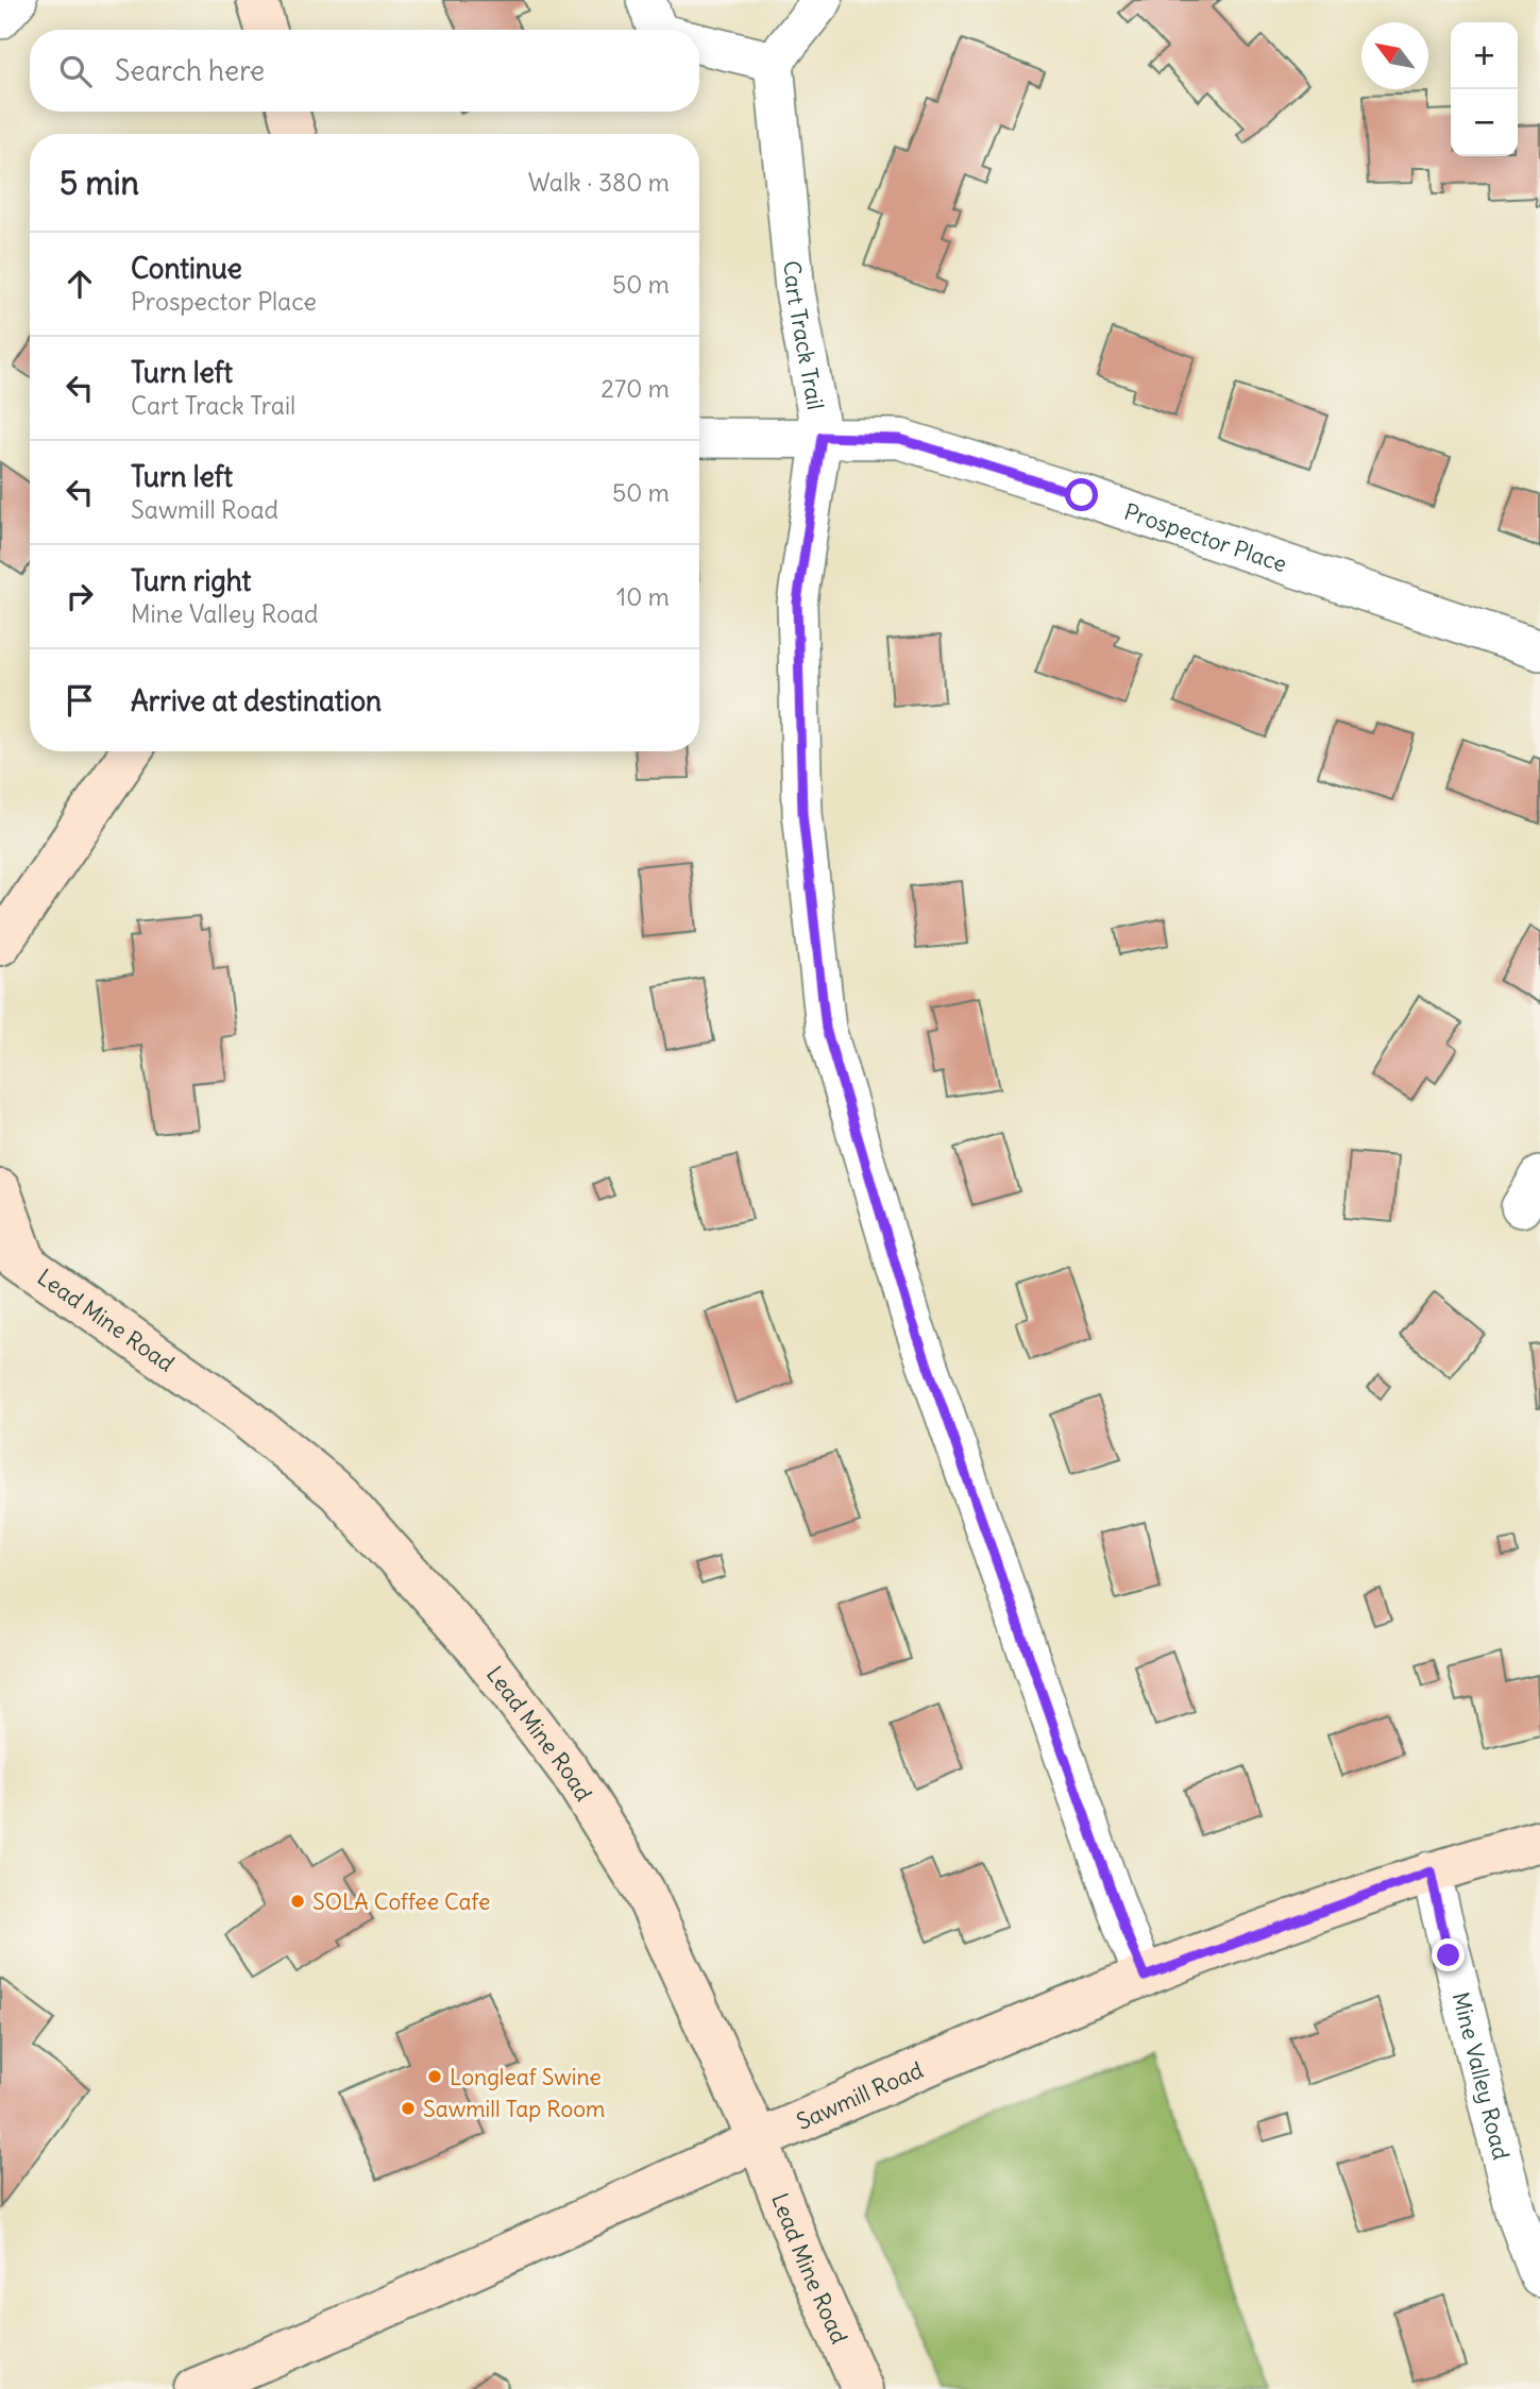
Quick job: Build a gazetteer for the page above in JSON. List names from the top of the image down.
{
  "streets": {
    "street": [
      "Cart Track Trail",
      "Prospector Place",
      "Lead Mine Road",
      "Mine Valley Road",
      "Sawmill Road"
    ]
  },
  "crossings": [
    ["Cart Track Trail", "Prospector Place"],
    ["Cart Track Trail", "Sawmill Road"],
    ["Lead Mine Road", "Sawmill Road"],
    ["Mine Valley Road", "Sawmill Road"]
  ],
  "places": ["SOLA Coffee Cafe", "Longleaf Swine", "Sawmill Tap Room"],
  "north": "top left",
  "page": {
    "map_buttons": ["+", "−"],
    "search": "Search here",
    "heading": ["5 min", "Walk · 380 m"],
    "list": [
      ["Continue", "Prospector Place", "50 m"],
      ["Turn left", "Cart Track Trail", "270 m"],
      ["Turn left", "Sawmill Road", "50 m"],
      ["Turn right", "Mine Valley Road", "10 m"],
      "Arrive at destination"
    ]
  }
}
